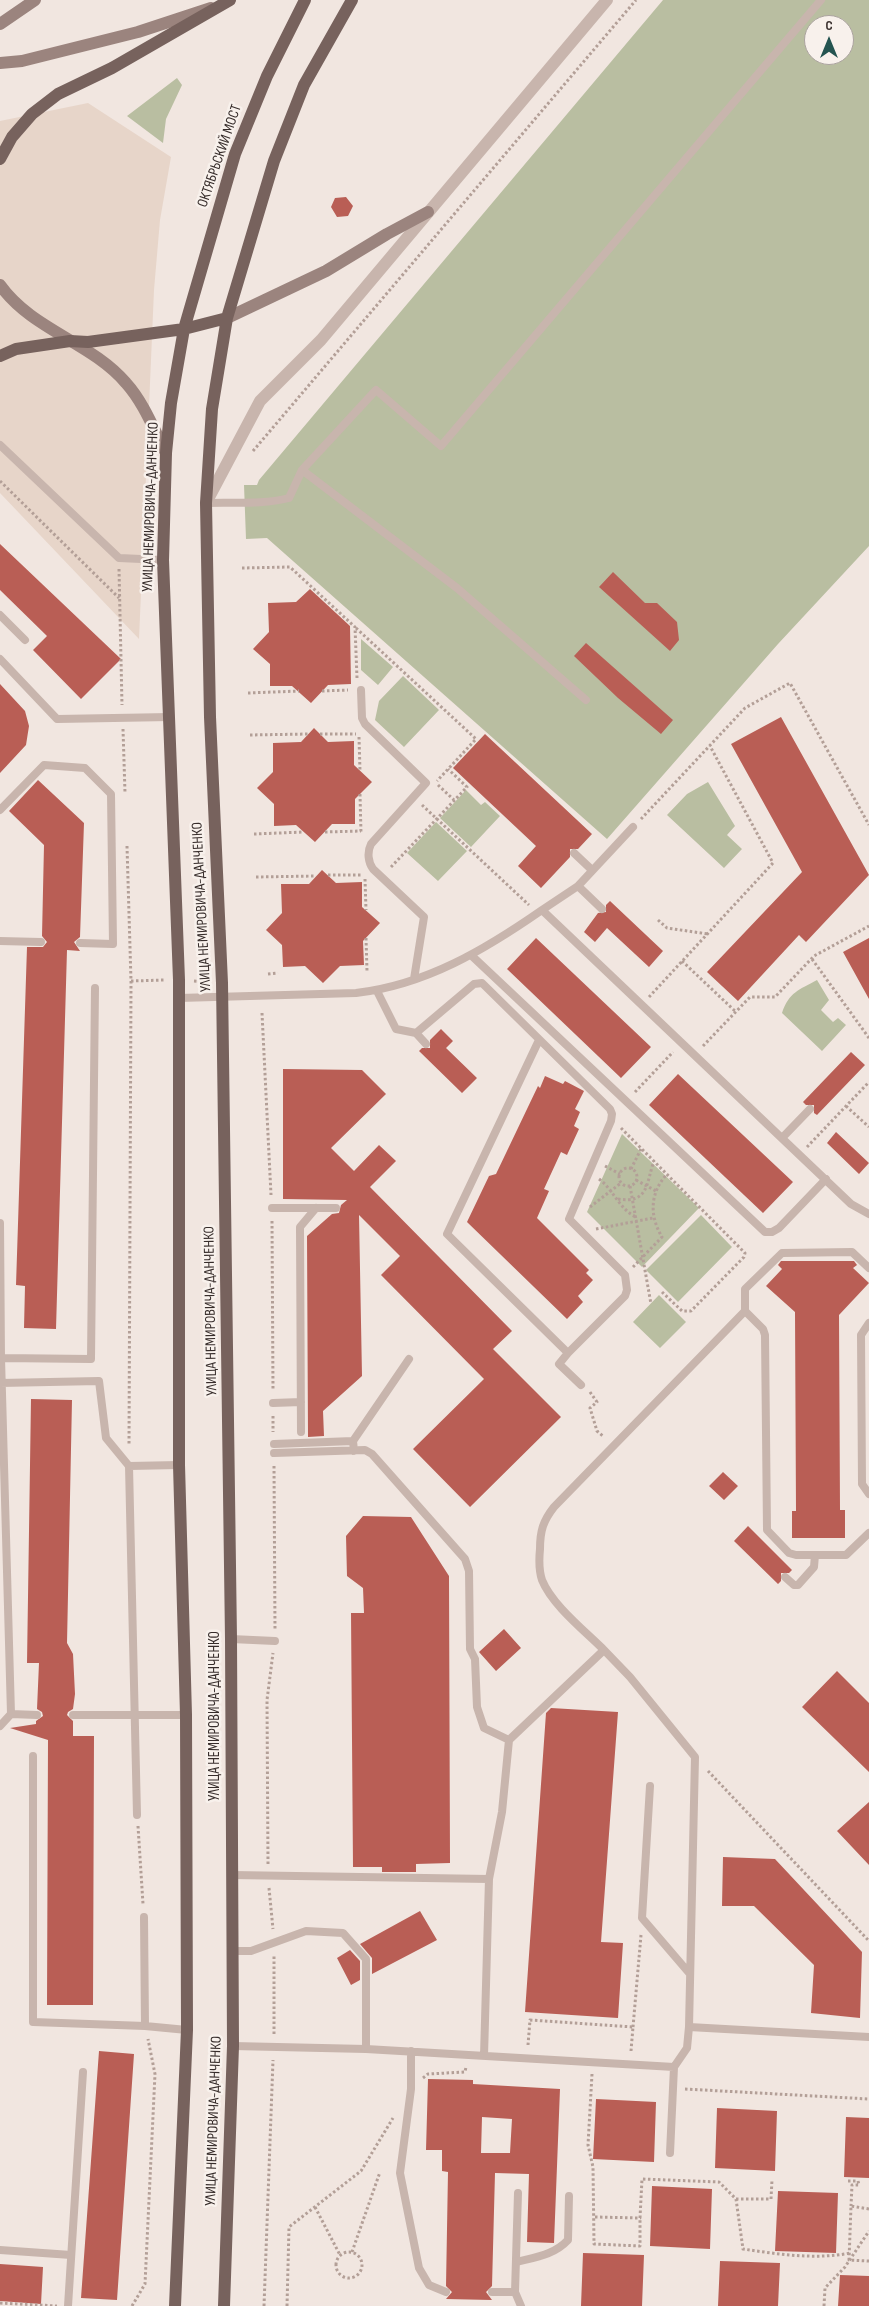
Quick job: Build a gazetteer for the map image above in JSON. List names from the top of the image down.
{
  "streets": {
    "main road": ["ОКТЯБРЬСКИЙ МОСТ", "УЛИЦА НЕМИРОВИЧА-ДАНЧЕНКО"]
  },
  "crossings": [
    ["ОКТЯБРЬСКИЙ МОСТ", "УЛИЦА НЕМИРОВИЧА-ДАНЧЕНКО"]
  ],
  "north": "top"
}
